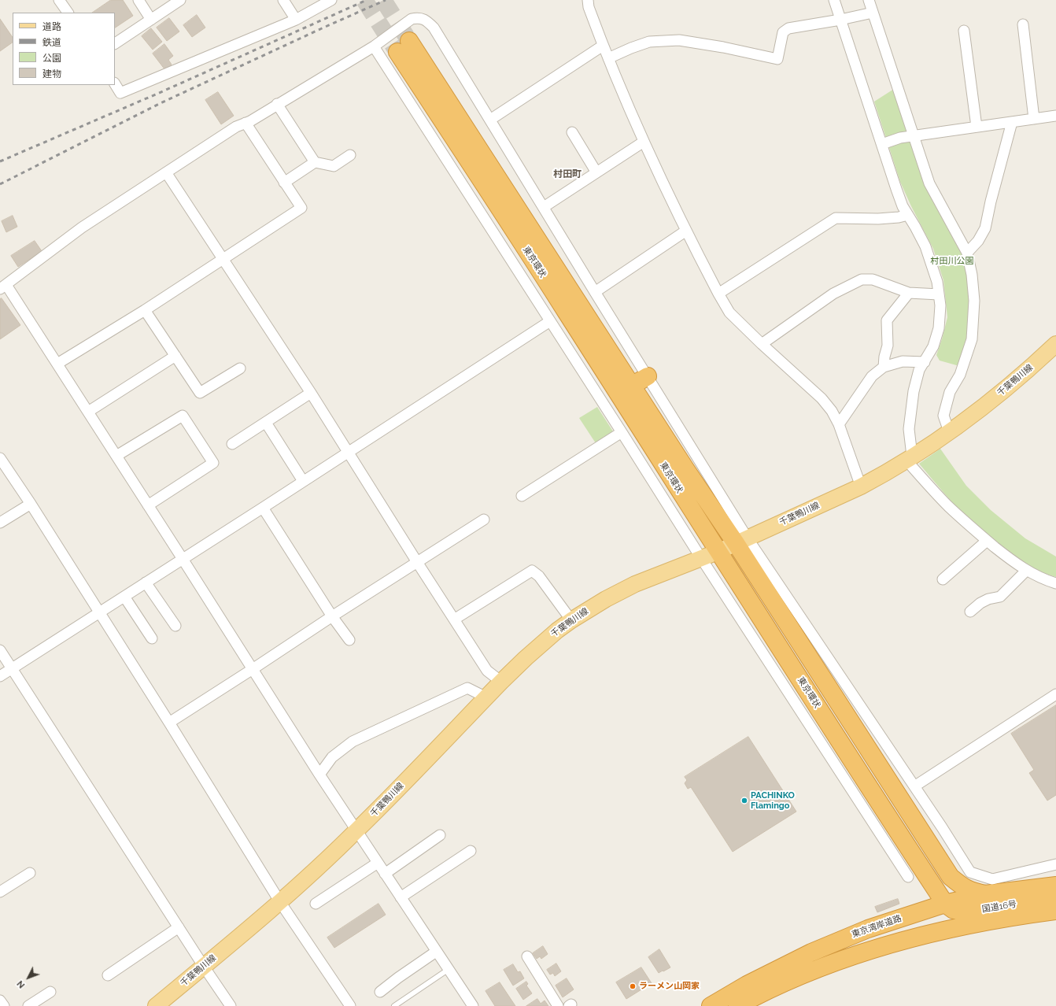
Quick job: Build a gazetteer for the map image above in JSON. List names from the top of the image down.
{
  "streets": {
    "highway": ["東京環状", "国道16号", "東京湾岸道路"],
    "main road": ["千葉鴨川線"]
  },
  "crossings": [
    ["東京環状", "千葉鴨川線"],
    ["東京環状", "国道16号"],
    ["東京環状", "東京湾岸道路"],
    ["国道16号", "東京湾岸道路"]
  ],
  "districts": ["村田町"],
  "parks": ["村田川公園"],
  "places": ["PACHINKO Flamingo", "ラーメン山岡家"],
  "legend": [
    "道路",
    "鉄道",
    "公園",
    "建物"
  ],
  "north": "bottom left"
}
